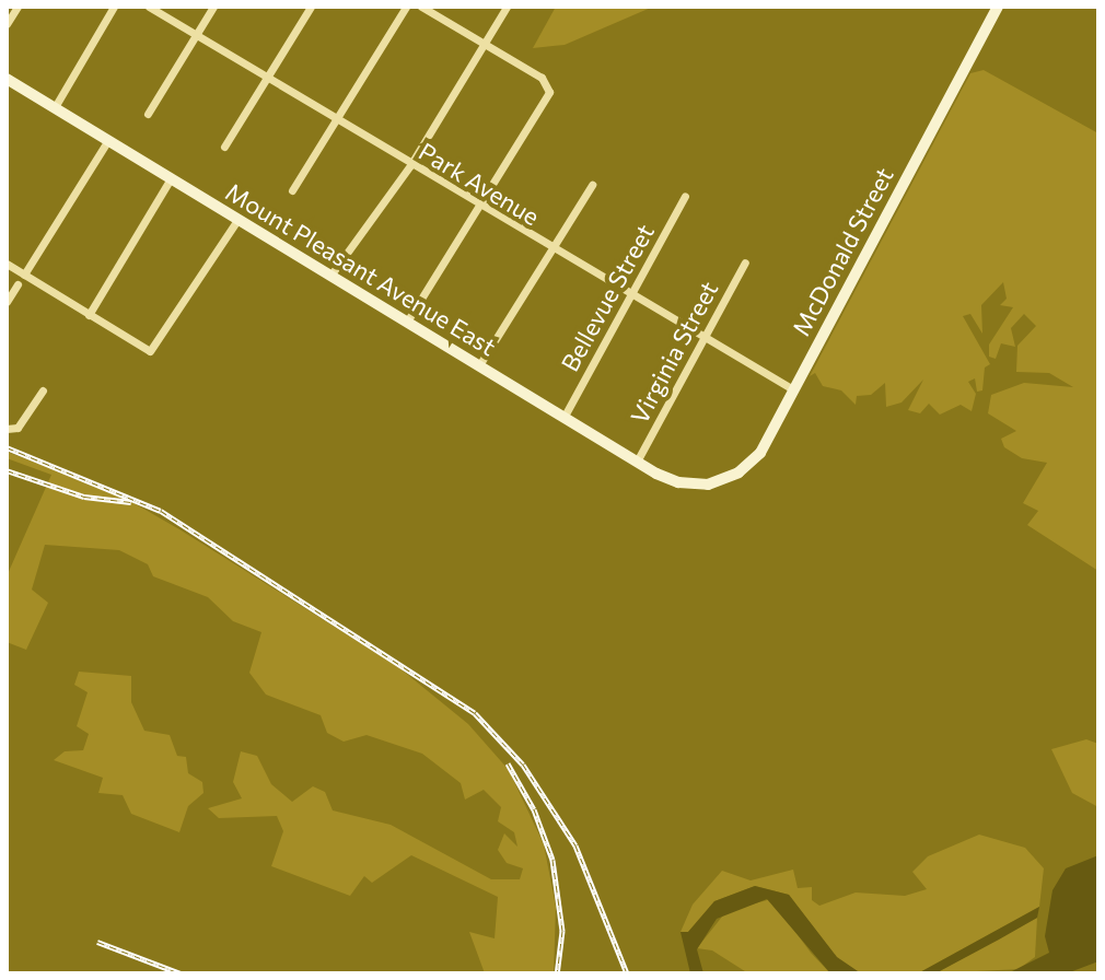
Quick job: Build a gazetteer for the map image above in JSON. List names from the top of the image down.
{
  "streets": {
    "street": [
      "Park Avenue",
      "McDonald Street",
      "Mount Pleasant Avenue East",
      "Bellevue Street",
      "Virginia Street"
    ]
  },
  "crossings": [
    ["Park Avenue", "McDonald Street"],
    ["Park Avenue", "Bellevue Street"],
    ["Park Avenue", "Virginia Street"],
    ["McDonald Street", "Mount Pleasant Avenue East"],
    ["Mount Pleasant Avenue East", "Bellevue Street"],
    ["Mount Pleasant Avenue East", "Virginia Street"]
  ]
}
